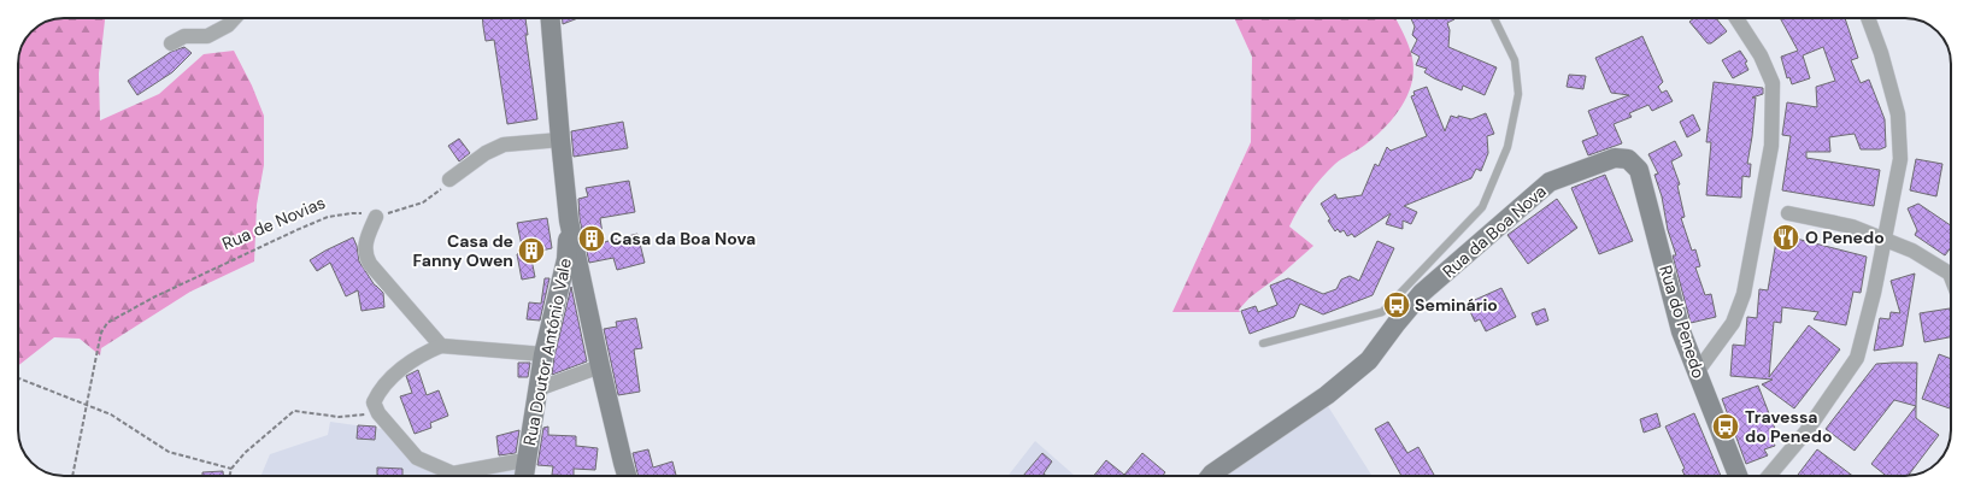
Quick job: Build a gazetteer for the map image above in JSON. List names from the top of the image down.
{
  "streets": {
    "street": ["Rua da Boa Nova", "Rua do Penedo", "Rua Doutor António Vale"],
    "path": ["Rua de Novias"]
  },
  "crossings": [
    ["Rua da Boa Nova", "Rua do Penedo"]
  ],
  "places": {
    "restaurant": ["O Penedo"],
    "building": ["Casa da Boa Nova", "Casa de Fanny Owen"],
    "bus stop": ["Seminário", "Travessa do Penedo"]
  }
}
